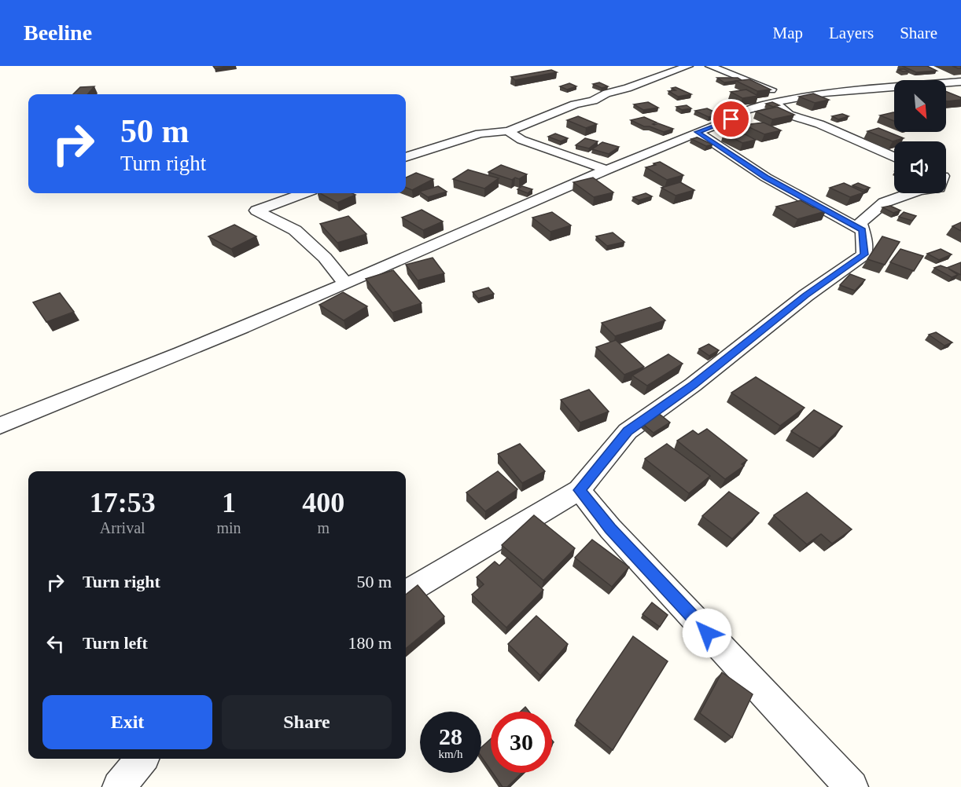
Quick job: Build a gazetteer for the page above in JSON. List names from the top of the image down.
{
  "north": "bottom right",
  "page": {
    "header": "Beeline",
    "nav": ["Map", "Layers", "Share"],
    "turn": ["50 m", "Turn right"],
    "eta": [
      "17:53",
      "Arrival",
      "1",
      "min",
      "400",
      "m"
    ],
    "list": [
      {
        "name": "Turn right",
        "value": "50 m"
      },
      {
        "name": "Turn left",
        "value": "180 m"
      }
    ],
    "buttons": ["Exit", "Share"],
    "speed": "28 km/h",
    "limit": "30"
  }
}
